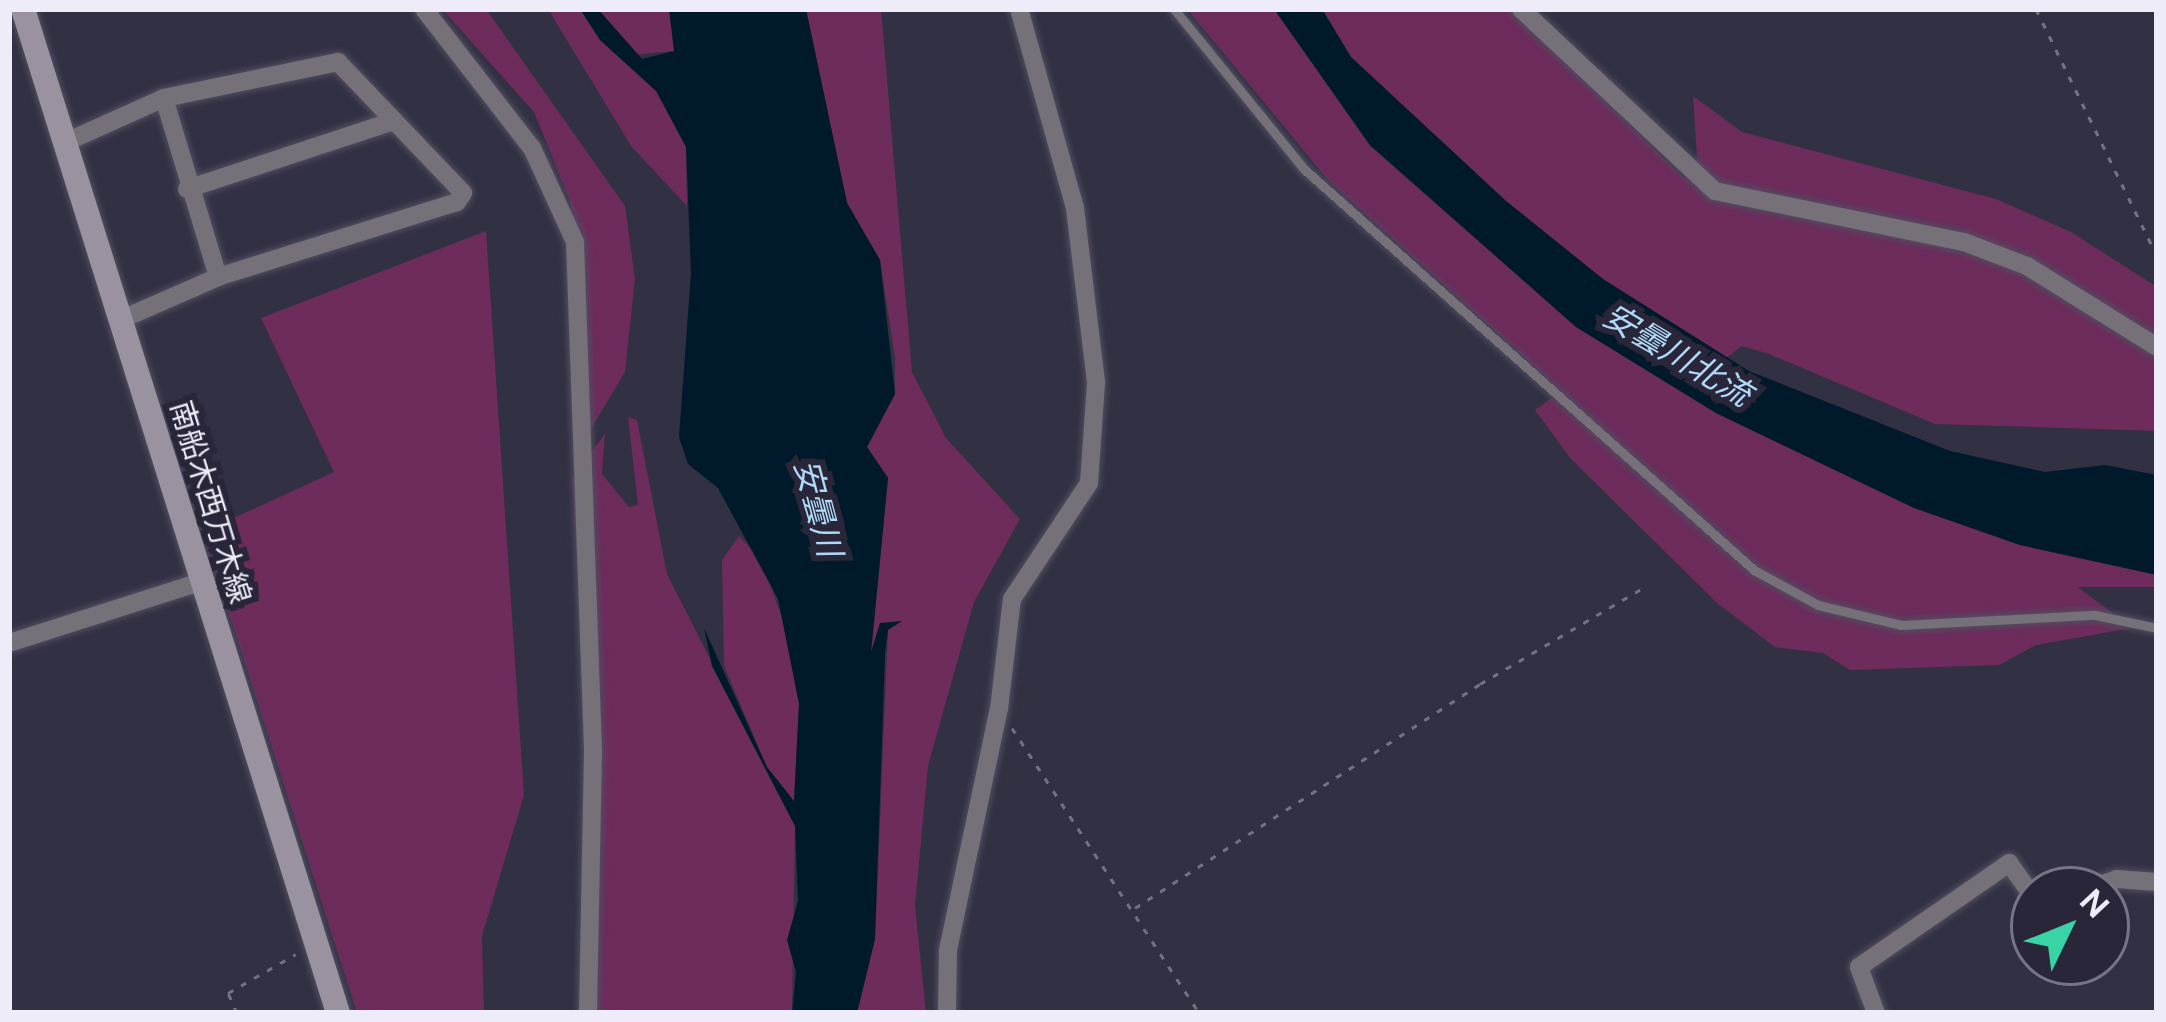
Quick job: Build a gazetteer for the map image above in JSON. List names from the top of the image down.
{
  "streets": {
    "main road": ["南船木西万木線"]
  },
  "water": ["安曇川北流", "安曇川"],
  "north": "top right"
}
